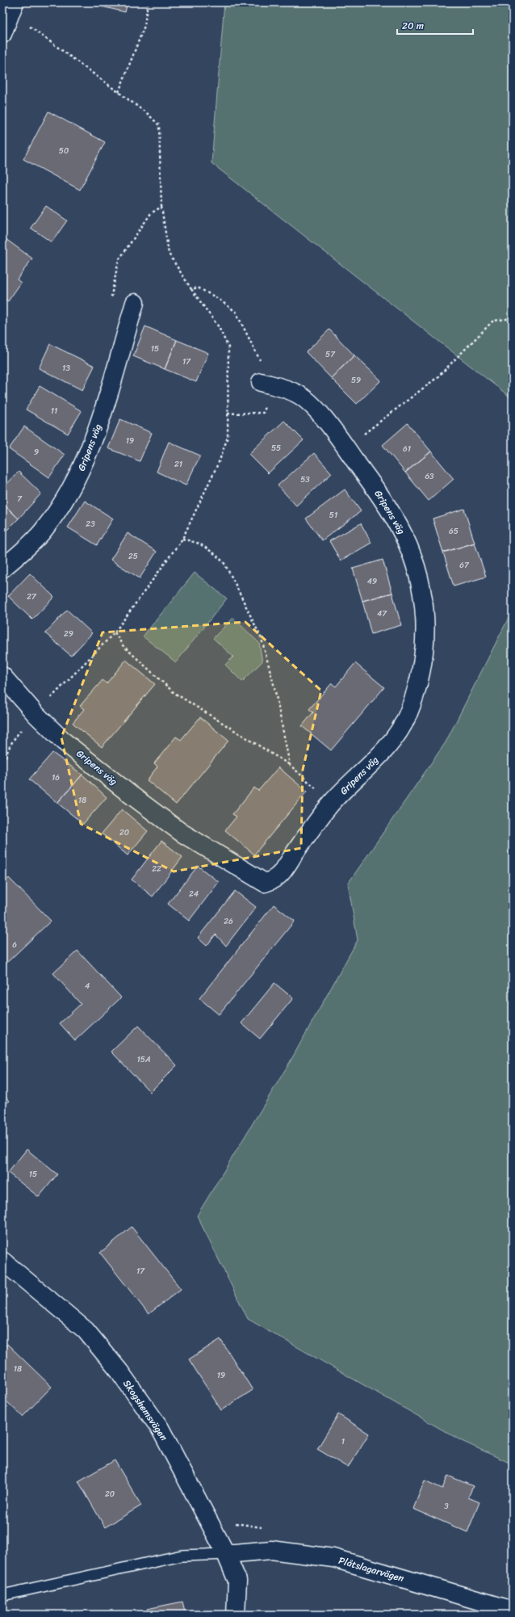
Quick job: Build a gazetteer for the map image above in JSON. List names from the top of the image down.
{
  "streets": {
    "street": ["Gripens väg", "Skogshemsvägen", "Plåtslagarvägen"]
  },
  "crossings": [
    ["Skogshemsvägen", "Plåtslagarvägen"]
  ],
  "house_numbers": [
    "50",
    "15",
    "57",
    "17",
    "13",
    "59",
    "11",
    "19",
    "55",
    "61",
    "9",
    "21",
    "63",
    "53",
    "7",
    "51",
    "23",
    "65",
    "25",
    "67",
    "49",
    "27",
    "47",
    "29",
    "16",
    "18",
    "20",
    "22",
    "24",
    "26",
    "6",
    "4",
    "15A",
    "15",
    "17",
    "18",
    "19",
    "1",
    "20",
    "3"
  ],
  "scale_bar": "20 m"
}
